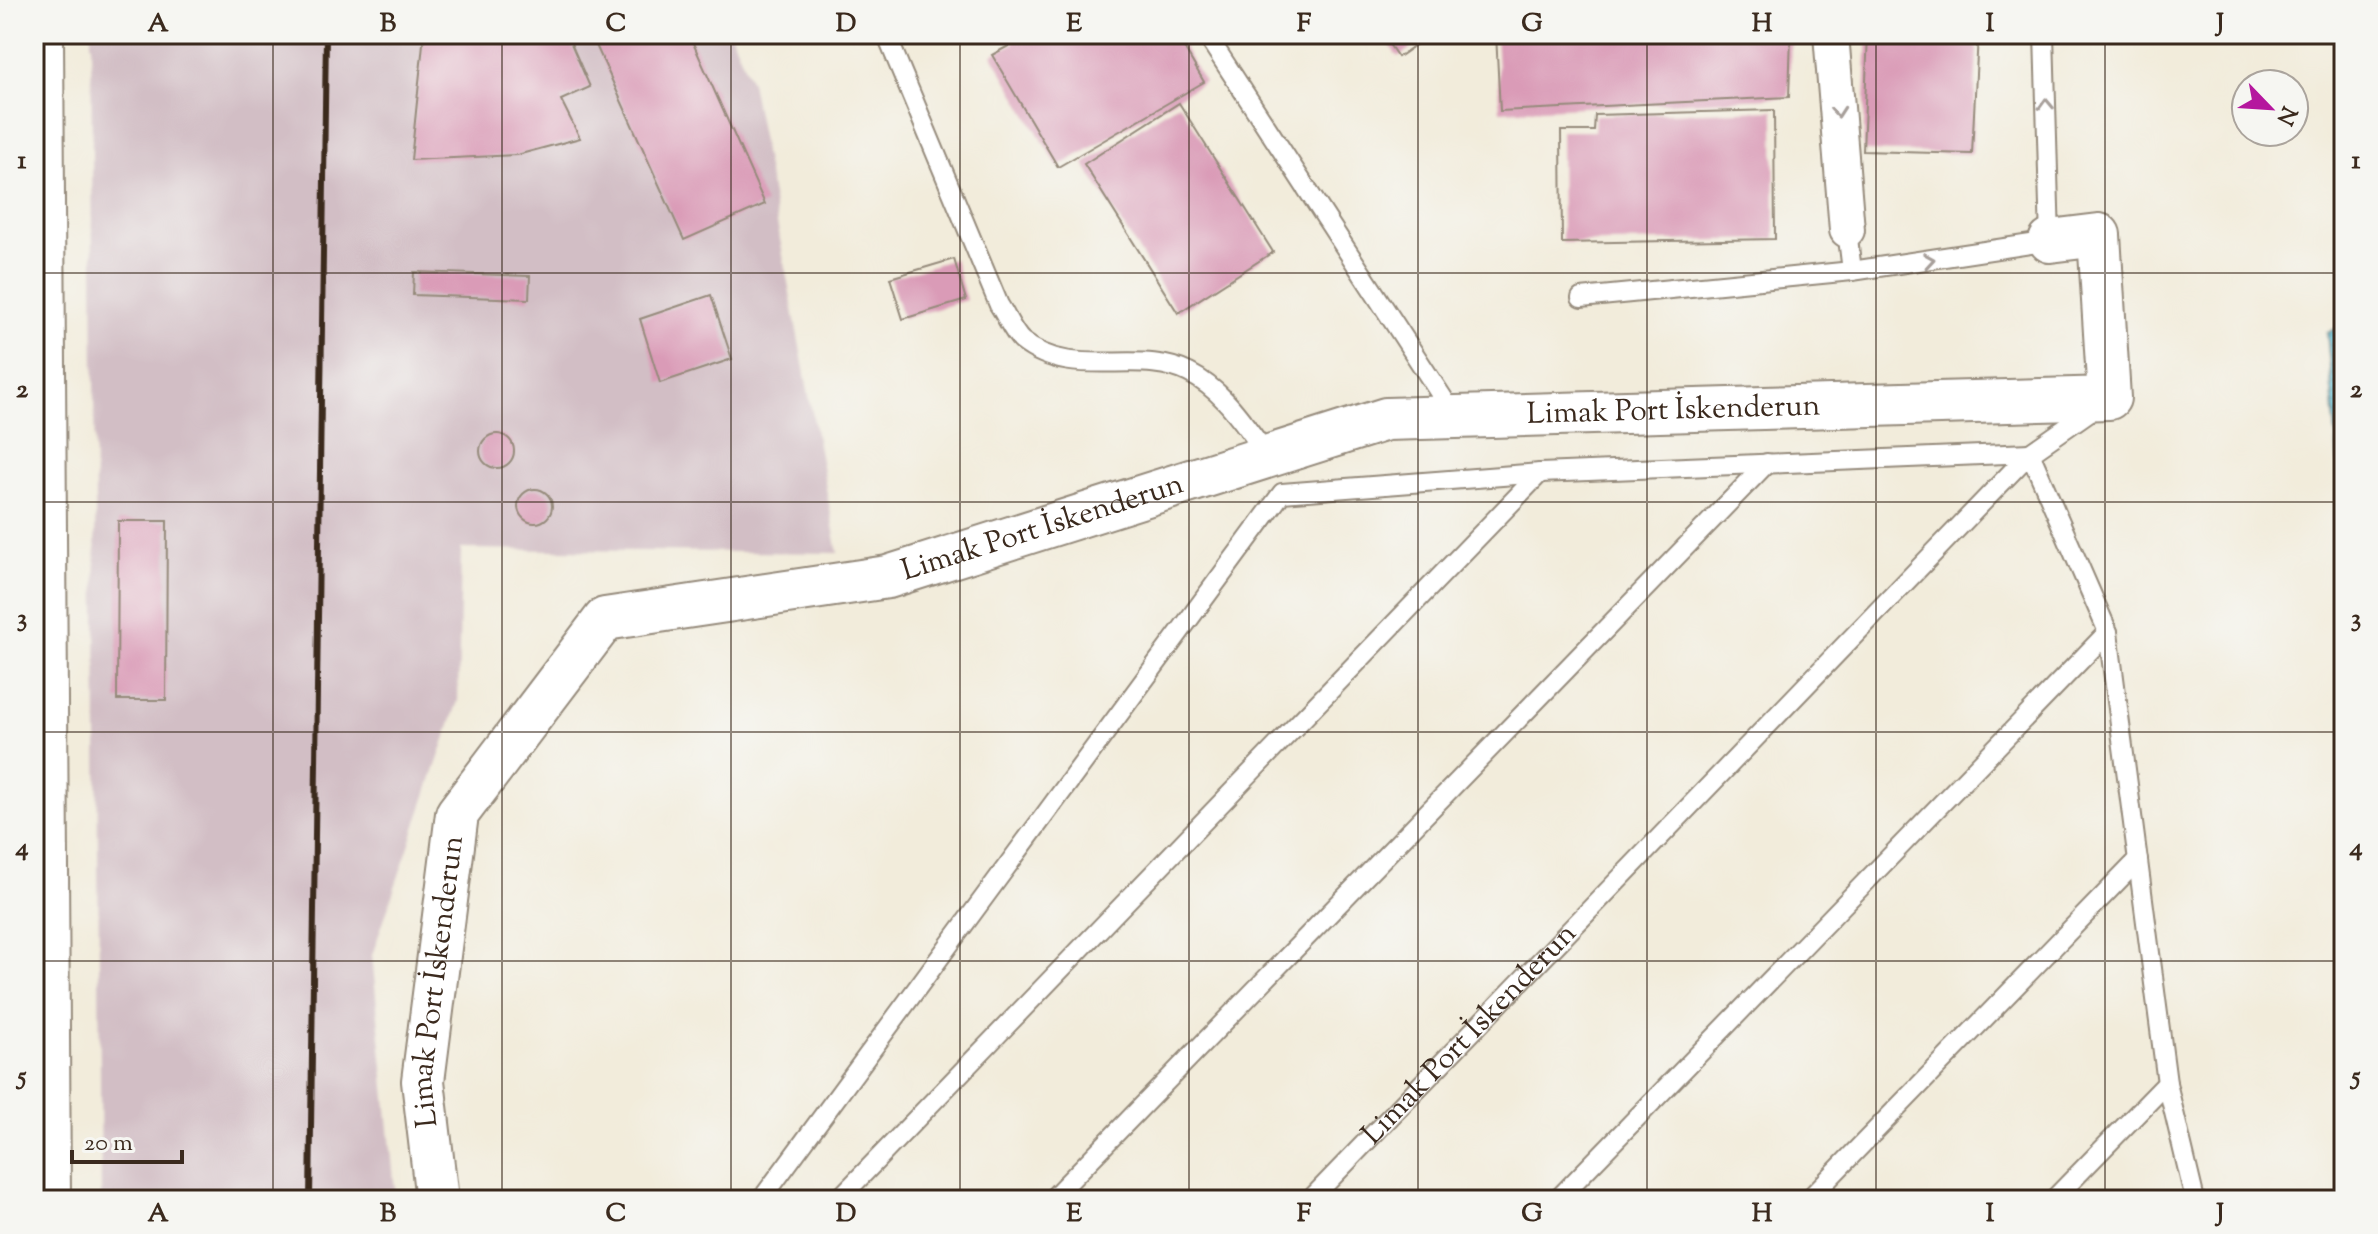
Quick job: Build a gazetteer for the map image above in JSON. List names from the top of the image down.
{
  "streets": {
    "street": ["Limak Port İskenderun"]
  },
  "scale_bar": "20 m",
  "north": "bottom right",
  "grid": {
    "columns": [
      "A",
      "B",
      "C",
      "D",
      "E",
      "F",
      "G",
      "H",
      "I",
      "J"
    ],
    "rows": [
      "1",
      "2",
      "3",
      "4",
      "5"
    ]
  }
}
